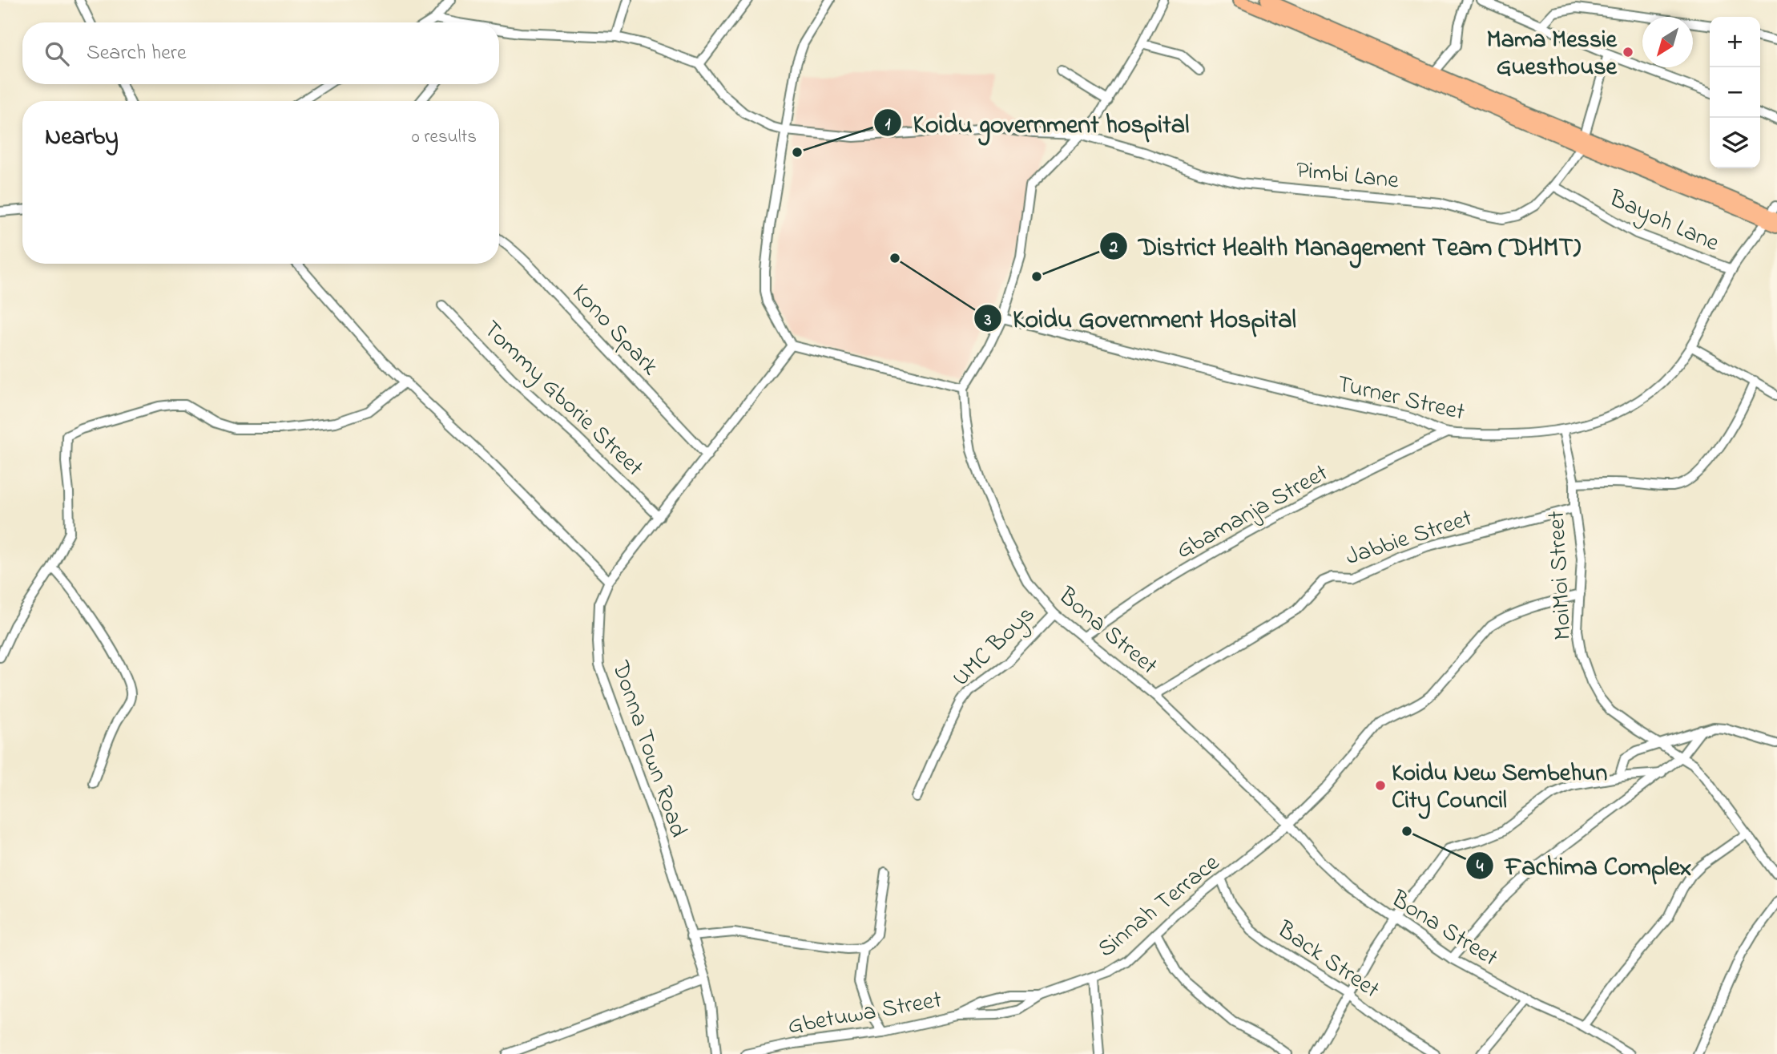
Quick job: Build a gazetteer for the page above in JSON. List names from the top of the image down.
{
  "streets": {
    "street": [
      "Pimbi Lane",
      "Bayoh Lane",
      "Kono Spark",
      "Turner Street",
      "Tommy Gborie Street",
      "Gbamanja Street",
      "Jabbie Street",
      "MoiMoi Street",
      "Bona Street",
      "UMC Boys",
      "Donna Town Road",
      "Sinnah Terrace",
      "Back Street",
      "Gbetuwa Street"
    ]
  },
  "crossings": [
    ["Pimbi Lane", "Bayoh Lane"],
    ["Bayoh Lane", "Turner Street"],
    ["Kono Spark", "Donna Town Road"],
    ["Turner Street", "Gbamanja Street"],
    ["Turner Street", "MoiMoi Street"],
    ["Tommy Gborie Street", "Donna Town Road"],
    ["Gbamanja Street", "Bona Street"],
    ["Jabbie Street", "MoiMoi Street"],
    ["Jabbie Street", "Bona Street"],
    ["MoiMoi Street", "Sinnah Terrace"],
    ["Bona Street", "UMC Boys"],
    ["Bona Street", "Sinnah Terrace"],
    ["Sinnah Terrace", "Back Street"],
    ["Sinnah Terrace", "Gbetuwa Street"]
  ],
  "places": [
    "Mama Messie Guesthouse",
    "Koidu government hospital",
    "Koidu Government Hospital",
    "District Health Management Team (DHMT)",
    "Koidu New Sembehun City Council",
    "Fachima Complex"
  ],
  "north": "bottom left",
  "page": {
    "map_buttons": ["+", "−"],
    "search": "Search here",
    "heading": ["Nearby", "0 results"]
  }
}
